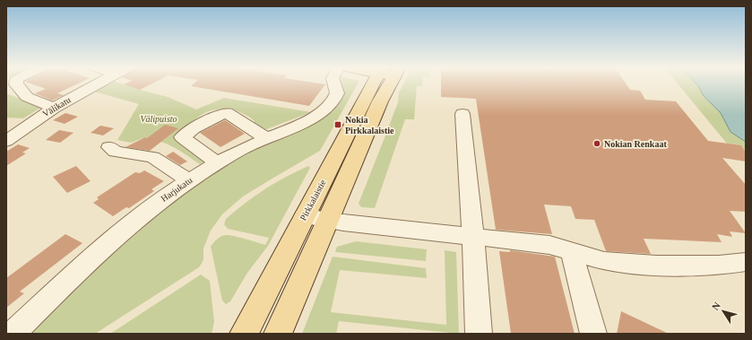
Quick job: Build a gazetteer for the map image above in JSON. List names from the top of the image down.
{
  "streets": {
    "main road": ["Pirkkalaistie"],
    "street": ["Välikatu", "Harjukatu"]
  },
  "parks": ["Välipuisto"],
  "places": {
    "transit": ["Nokia Pirkkalaistie"],
    "other": ["Nokian Renkaat"]
  },
  "north": "top left"
}
